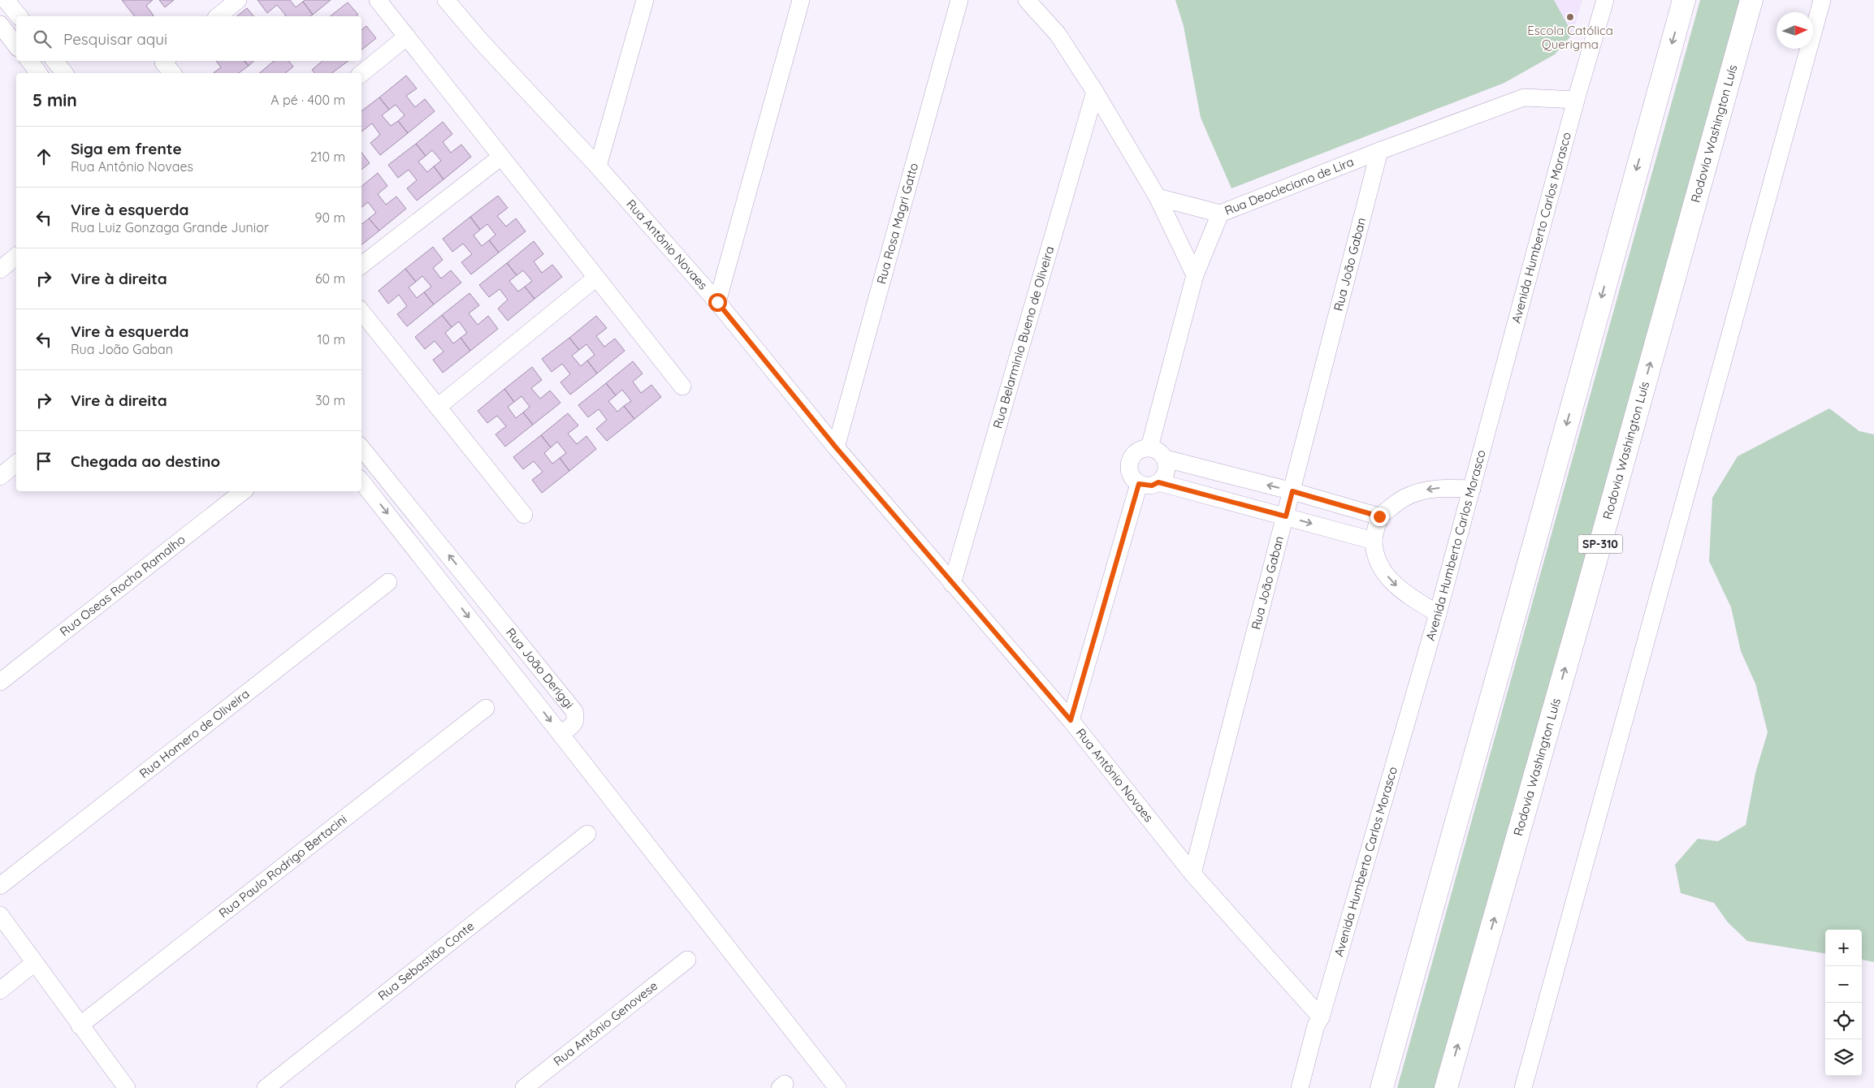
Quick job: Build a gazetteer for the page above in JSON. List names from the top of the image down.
{
  "streets": {
    "highway": ["Rodovia Washington Luís", "SP-310"],
    "street": [
      "Rua Deocleciano de Lira",
      "Rua Rosa Magri Gatto",
      "Avenida Humberto Carlos Morasco",
      "Rua Antônio Novaes",
      "Rua João Gaban",
      "Rua Belarminio Bueno de Oliveira",
      "Rua Oseas Rocha Ramalho",
      "Rua João Deriggi",
      "Rua Homero de Oliveira",
      "Rua Paulo Rodrigo Bertacini",
      "Rua Sebastião Conte",
      "Rua Antônio Genovese"
    ]
  },
  "crossings": [
    ["Rua Deocleciano de Lira", "Avenida Humberto Carlos Morasco"],
    ["Rua Deocleciano de Lira", "Rua João Gaban"],
    ["Rua Rosa Magri Gatto", "Rua Antônio Novaes"],
    ["Avenida Humberto Carlos Morasco", "Rua Antônio Novaes"],
    ["Rua Antônio Novaes", "Rua João Gaban"],
    ["Rua Antônio Novaes", "Rua Belarminio Bueno de Oliveira"]
  ],
  "places": ["Escola Católica Querigma"],
  "north": "right",
  "page": {
    "search": "Pesquisar aqui",
    "heading": ["5 min", "A pé · 400 m"],
    "list": [
      ["Siga em frente", "Rua Antônio Novaes", "210 m"],
      ["Vire à esquerda", "Rua Luiz Gonzaga Grande Junior", "90 m"],
      ["Vire à direita", "60 m"],
      ["Vire à esquerda", "Rua João Gaban", "10 m"],
      ["Vire à direita", "30 m"],
      "Chegada ao destino"
    ],
    "map_buttons": ["+", "−"]
  }
}
